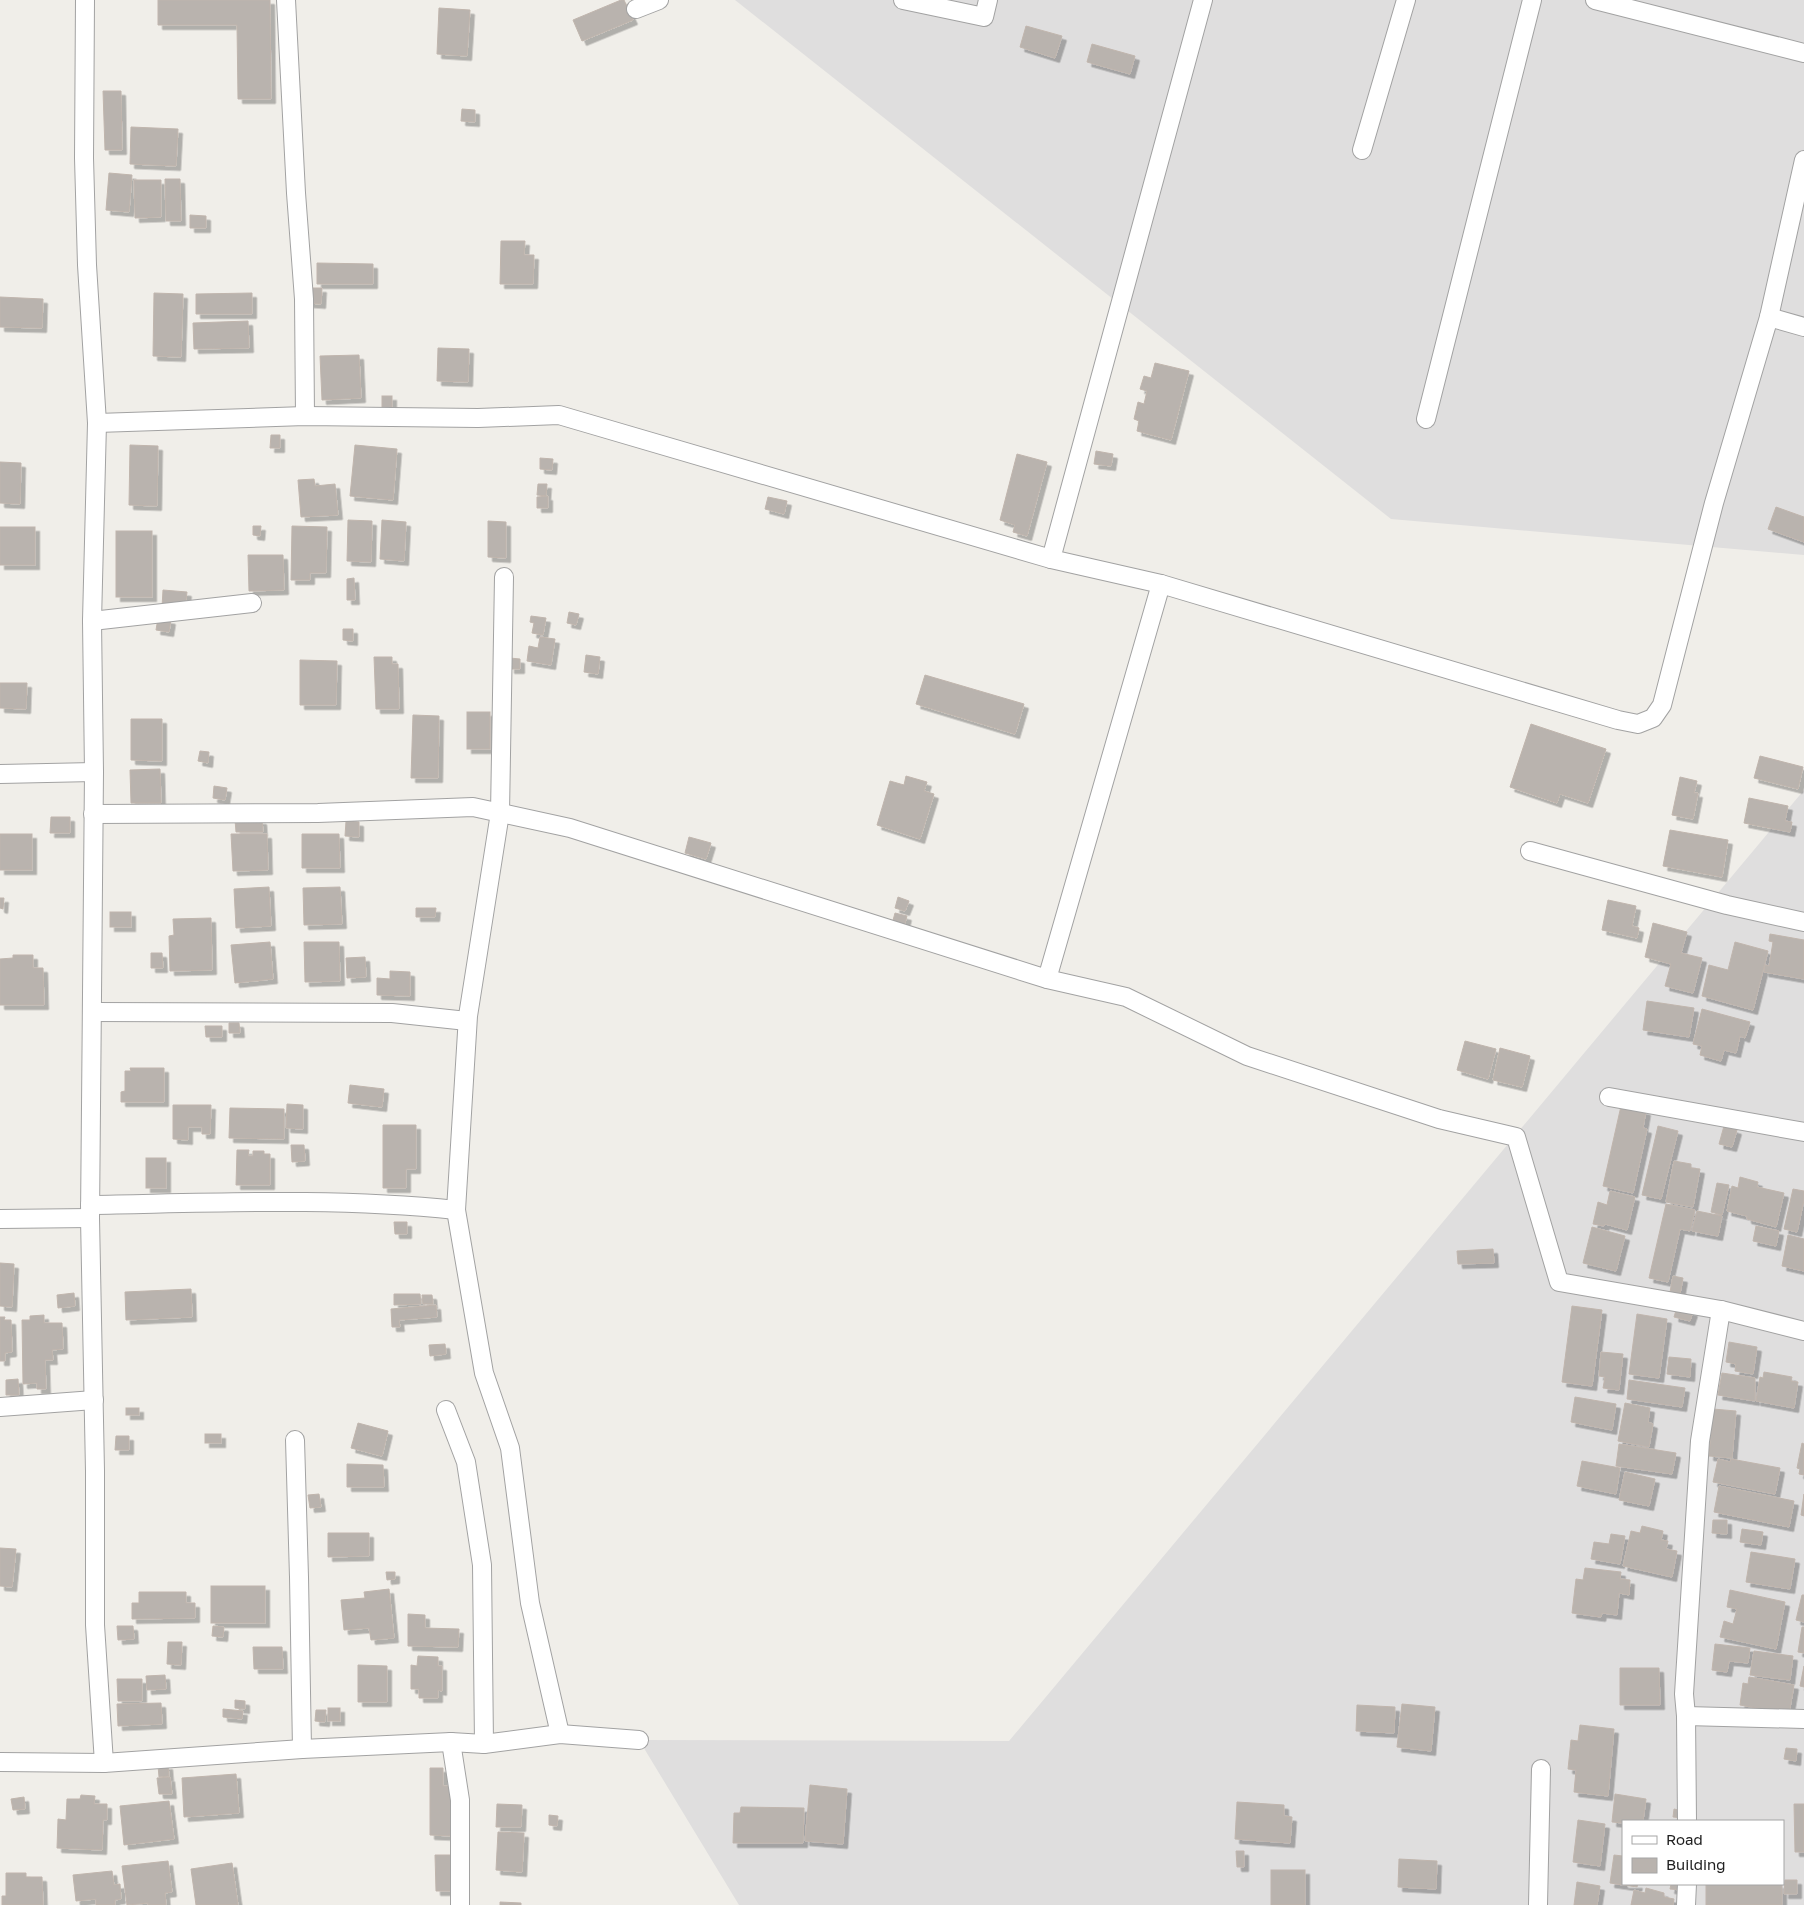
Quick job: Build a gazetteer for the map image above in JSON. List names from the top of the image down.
{
  "legend": ["Road", "Building"]
}
